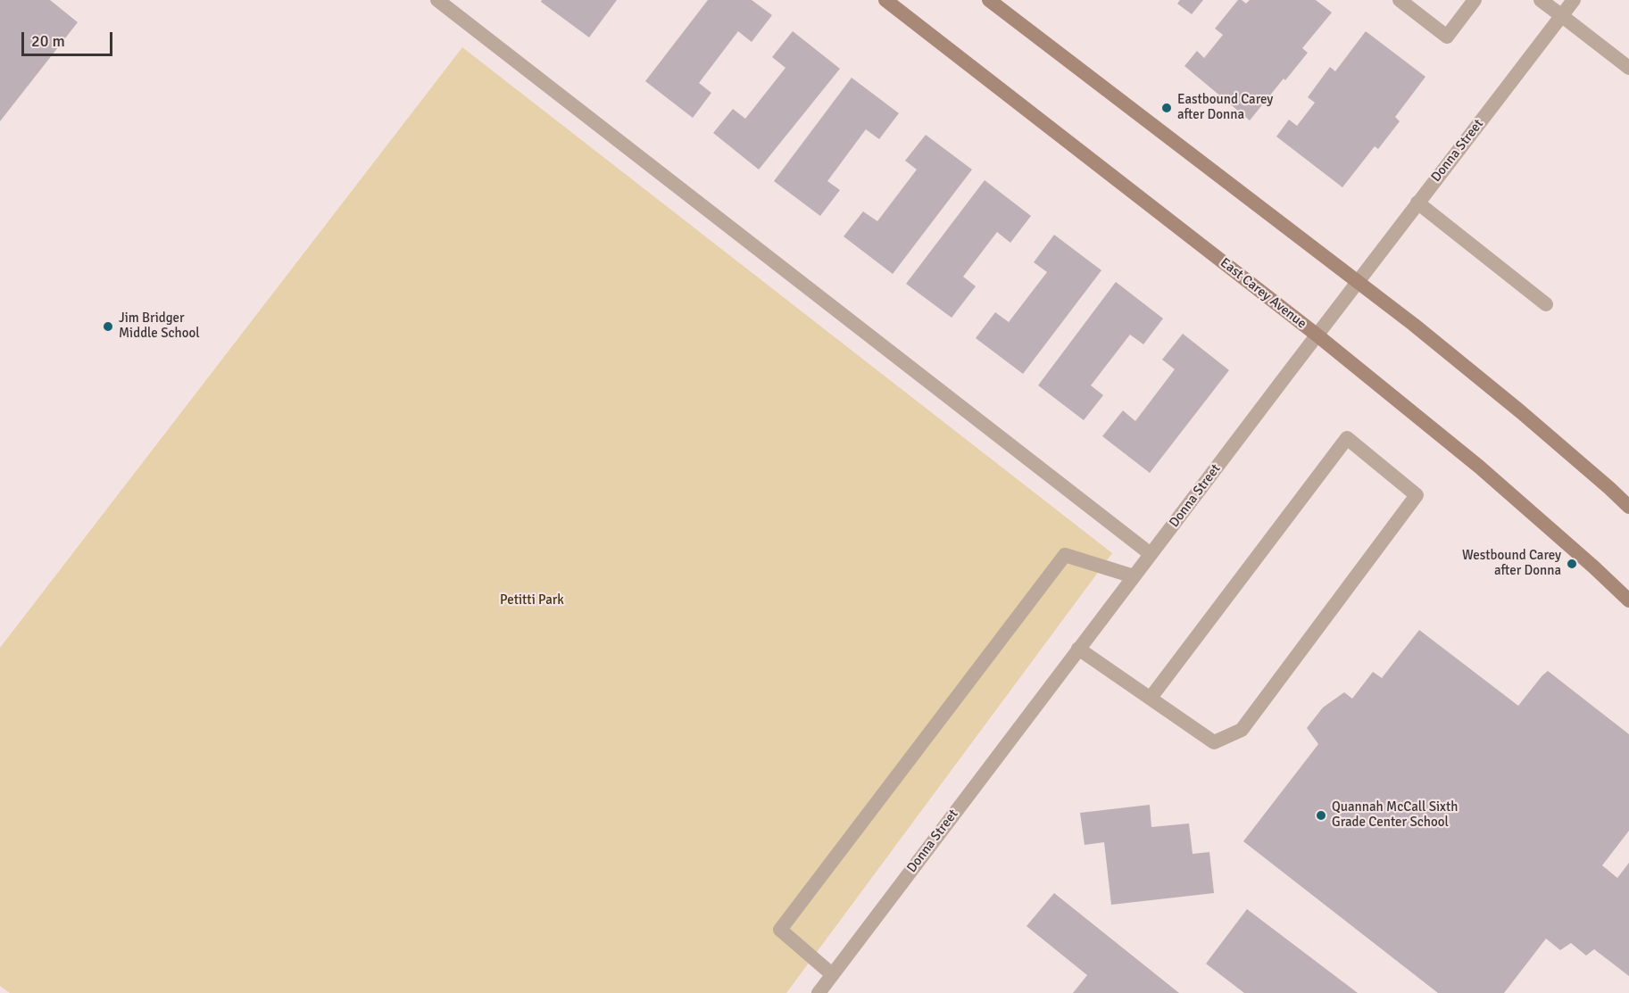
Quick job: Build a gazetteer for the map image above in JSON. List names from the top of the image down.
{
  "streets": {
    "main road": ["East Carey Avenue"],
    "street": ["Donna Street"]
  },
  "crossings": [
    ["Donna Street", "East Carey Avenue"]
  ],
  "parks": ["Petitti Park"],
  "places": [
    "Eastbound Carey after Donna",
    "Jim Bridger Middle School",
    "Westbound Carey after Donna",
    "Quannah McCall Sixth Grade Center School"
  ],
  "scale_bar": "20 m"
}
